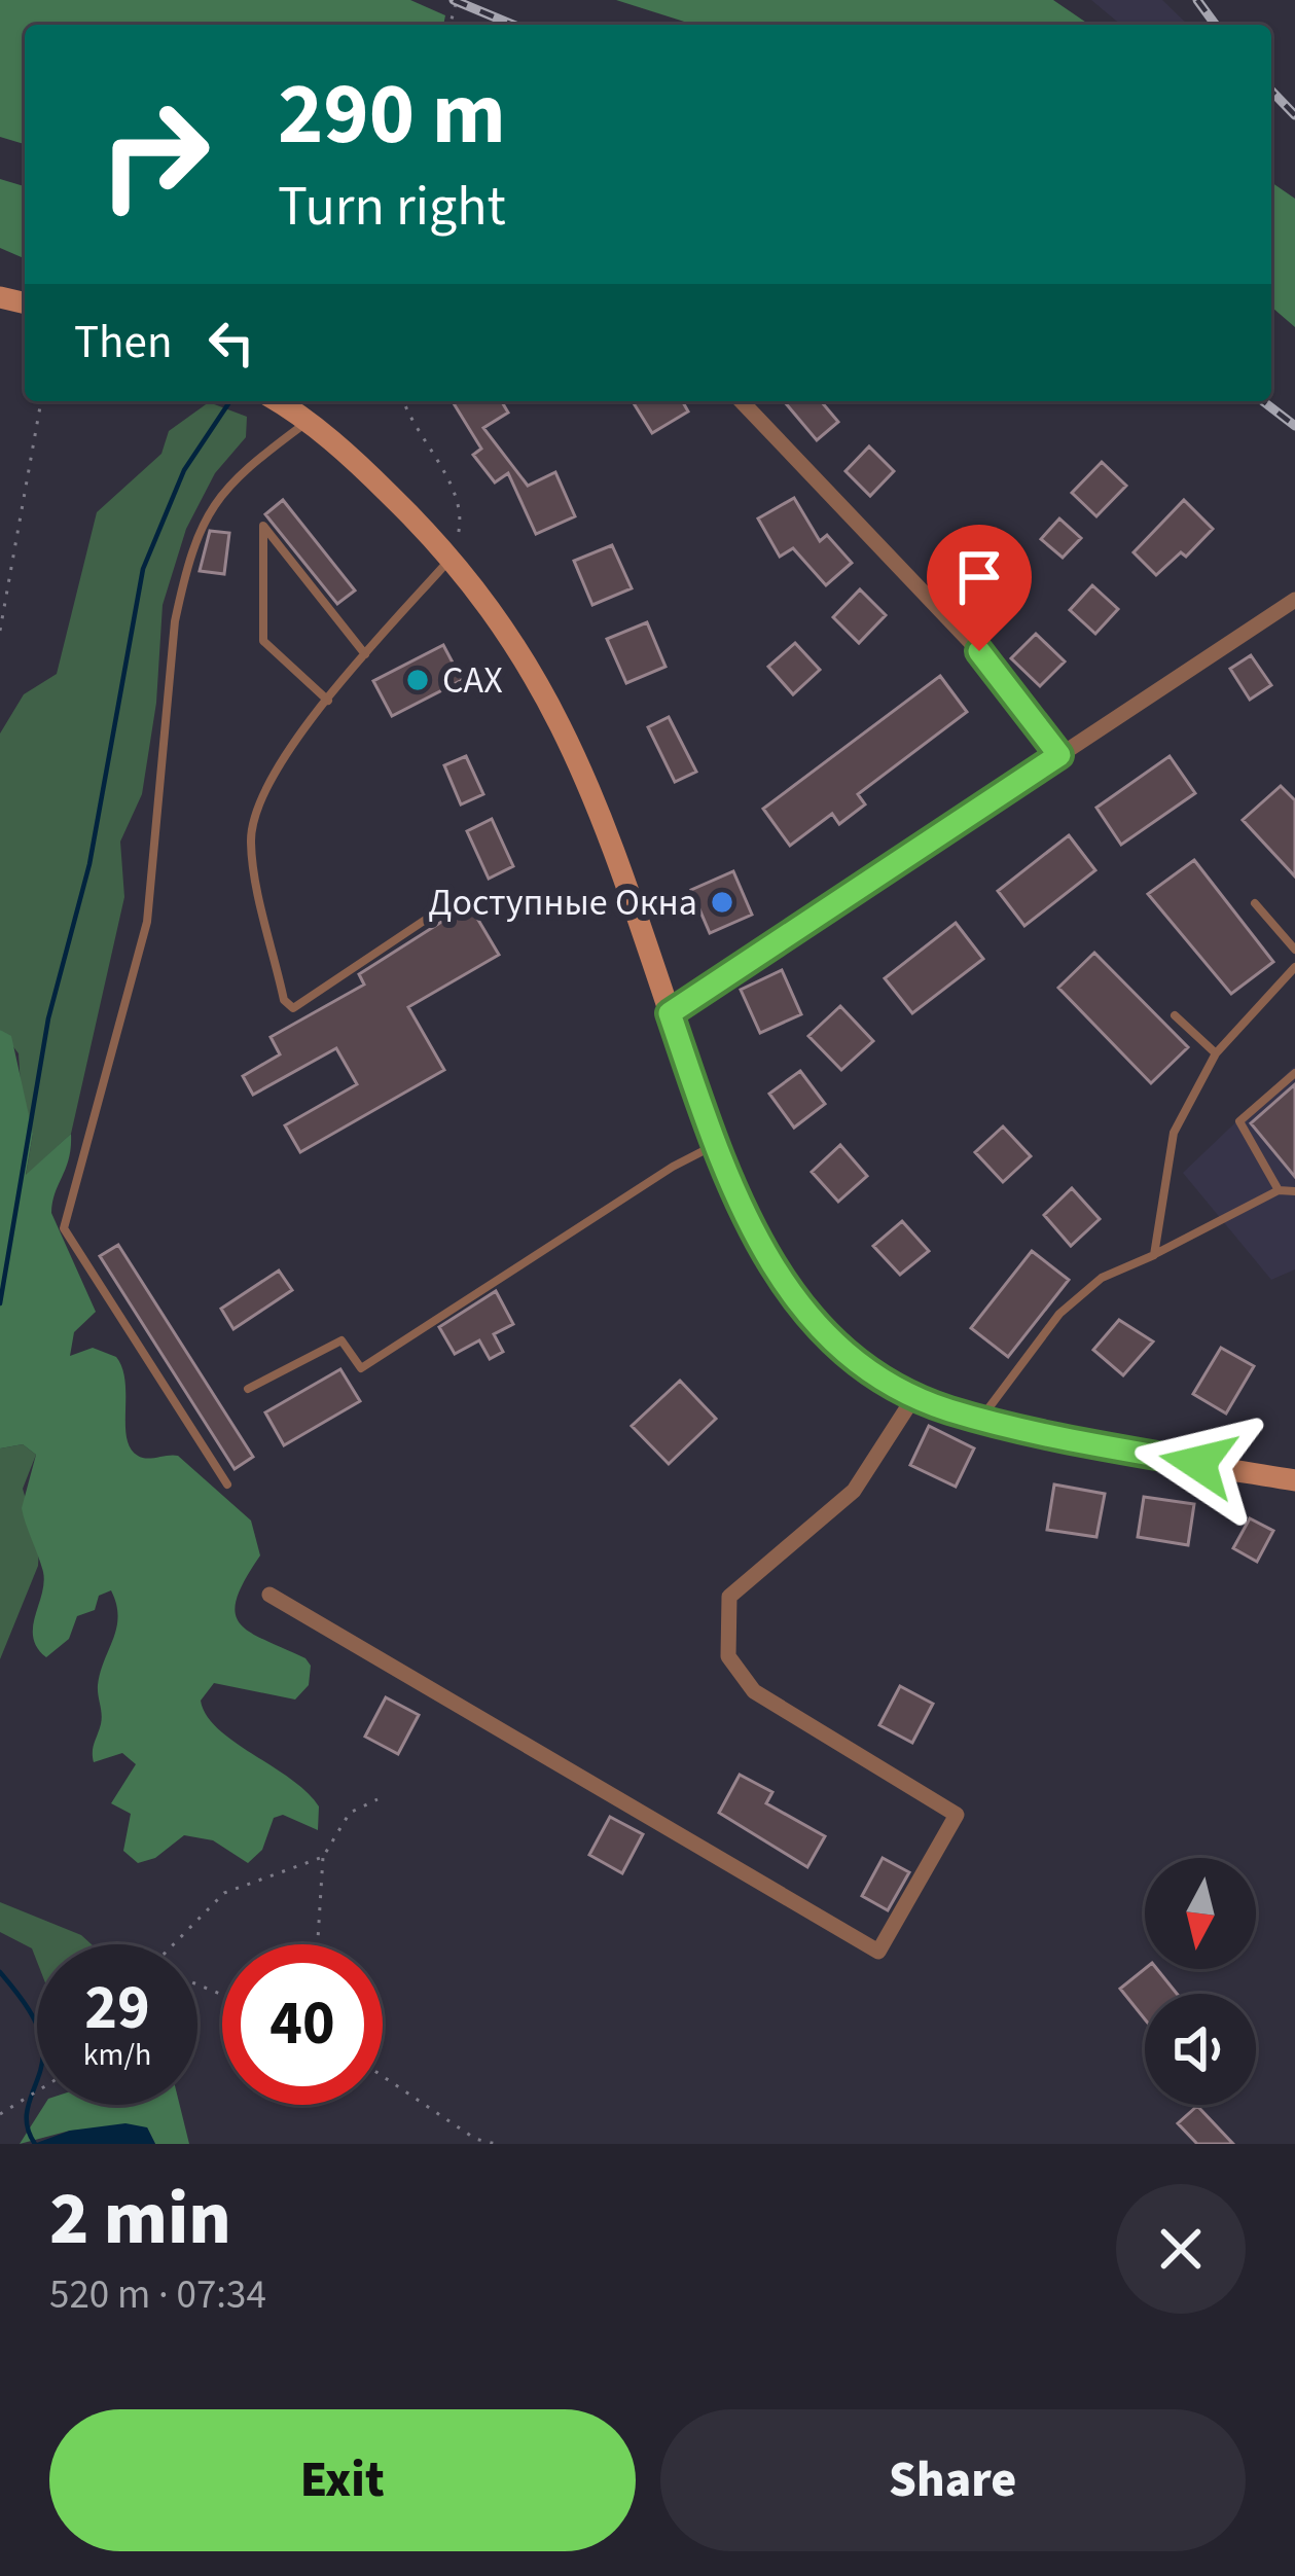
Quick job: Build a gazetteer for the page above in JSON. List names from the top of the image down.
{
  "places": ["САХ", "Доступные Окна"],
  "north": "bottom",
  "page": {
    "turn": ["290 m", "Turn right"],
    "then": "Then",
    "speed": "29 km/h",
    "limit": "40",
    "heading": ["2 min", "520 m · 07:34"],
    "buttons": ["Exit", "Share"]
  }
}
